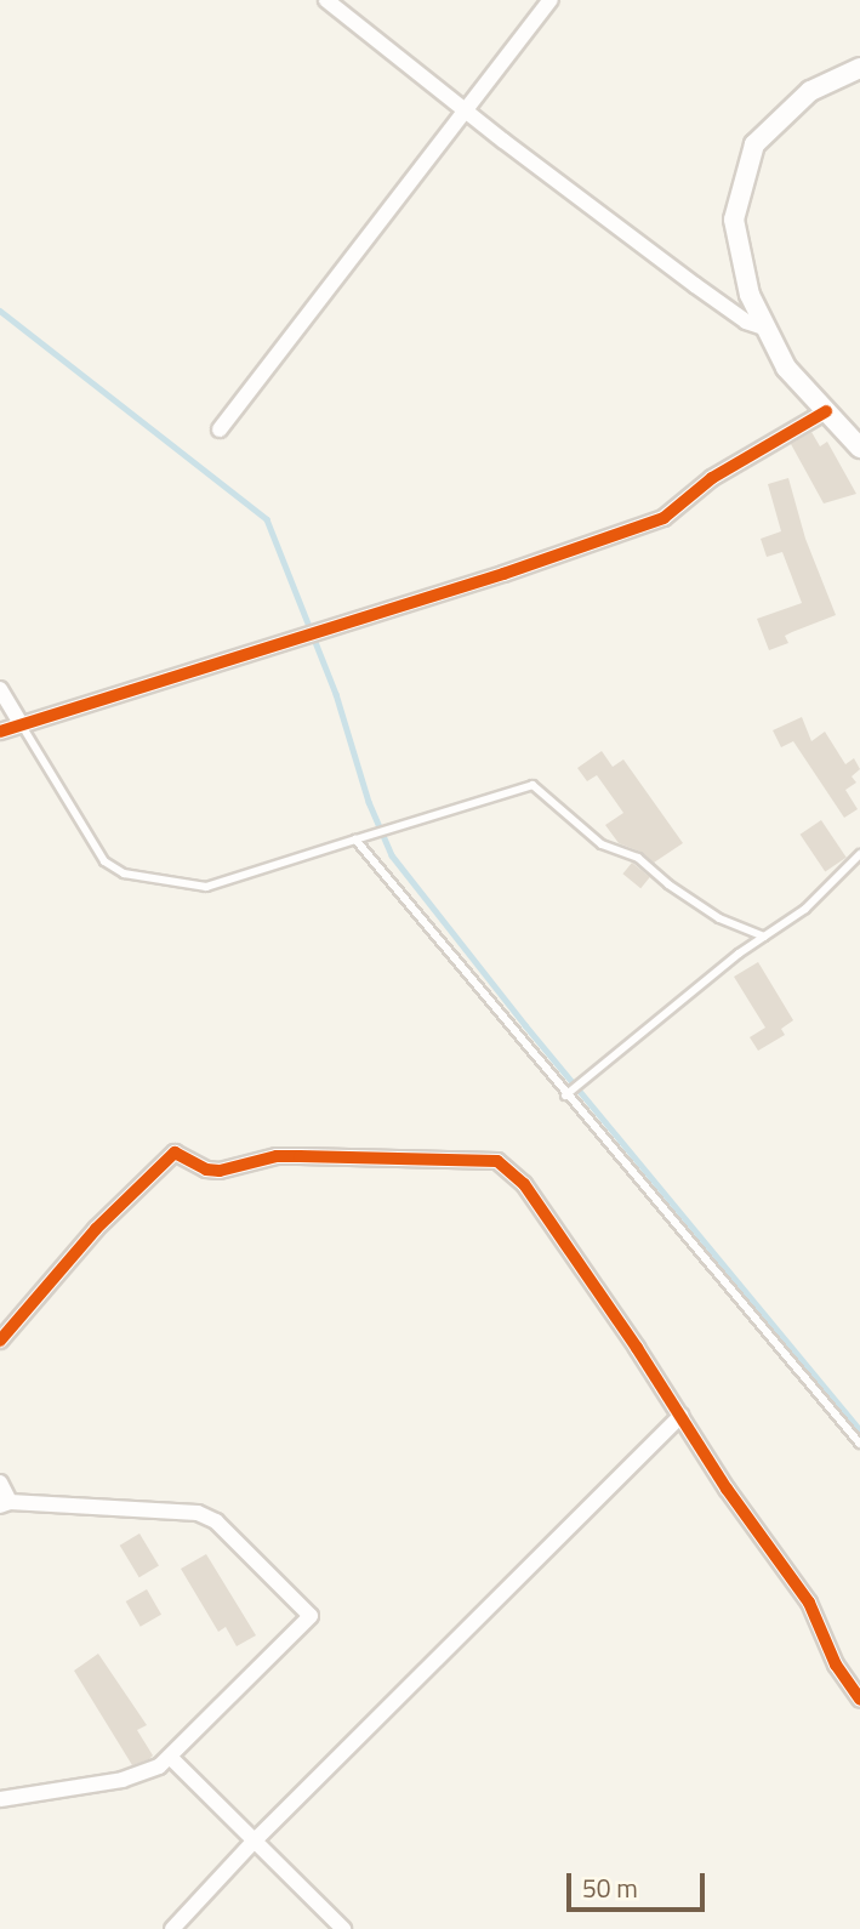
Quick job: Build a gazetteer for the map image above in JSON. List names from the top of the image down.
{
  "scale_bar": "50 m"
}
